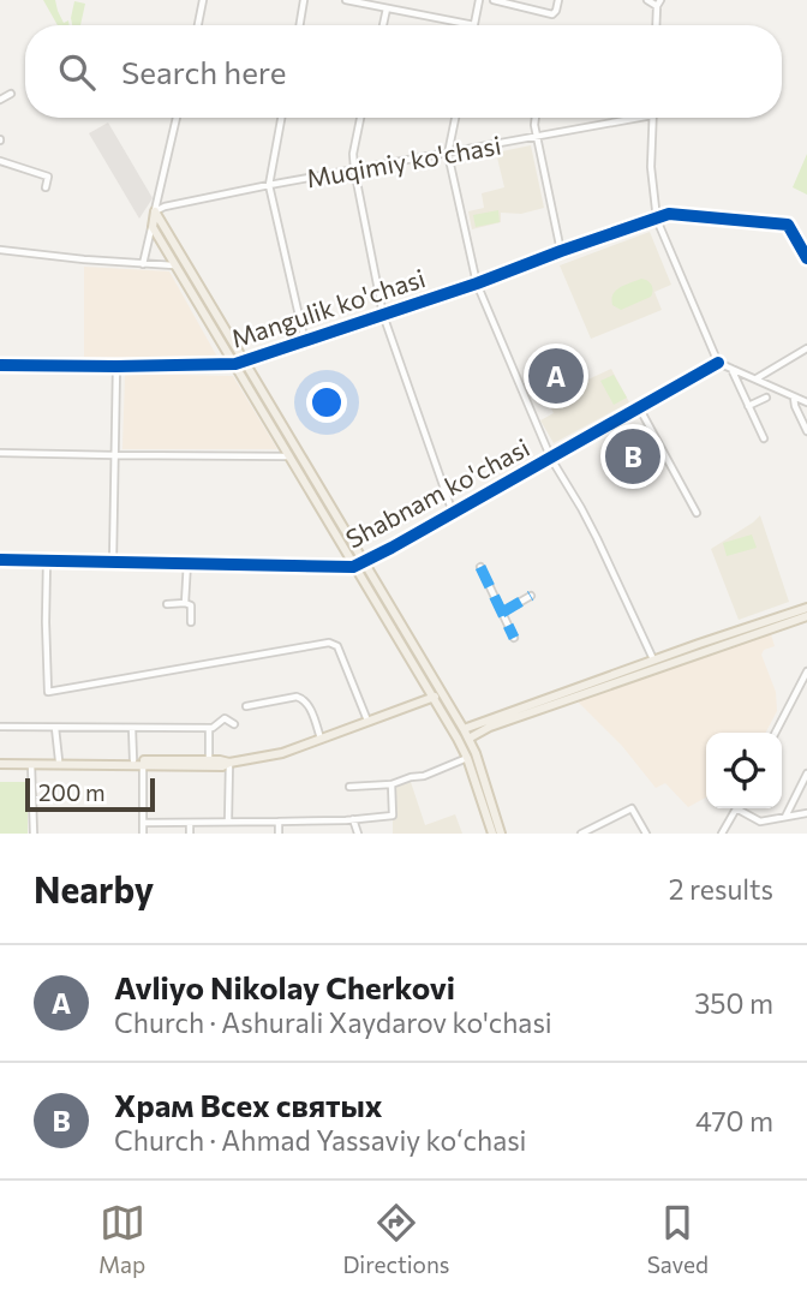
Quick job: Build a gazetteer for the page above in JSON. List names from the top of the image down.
{
  "streets": {
    "street": ["Muqimiy ko'chasi", "Mangulik ko'chasi", "Shabnam ko'chasi"]
  },
  "scale_bar": "200 m",
  "page": {
    "search": "Search here",
    "pins": ["A", "B"],
    "scale": "200 m",
    "heading": ["Nearby", "2 results"],
    "list": [
      {
        "mark": "A",
        "name": "Avliyo Nikolay Cherkovi",
        "note": "Church · Ashurali Xaydarov ko'chasi",
        "value": "350 m"
      },
      {
        "mark": "B",
        "name": "Храм Всех святых",
        "note": "Church · Ahmad Yassaviy koʻchasi",
        "value": "470 m"
      }
    ],
    "nav": ["Map", "Directions", "Saved"]
  }
}
